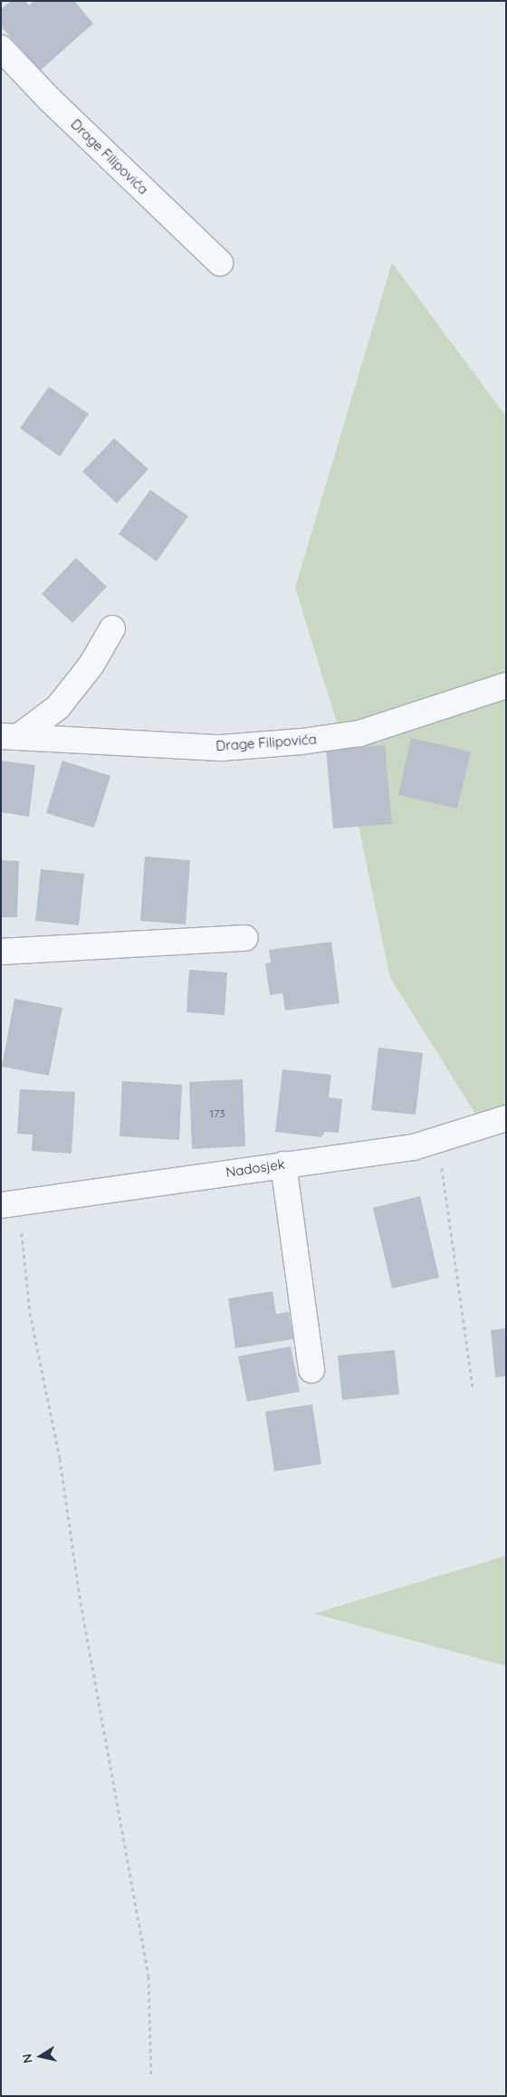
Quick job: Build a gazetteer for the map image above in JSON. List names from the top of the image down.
{
  "streets": {
    "street": ["Drage Filipovića", "Nadosjek"]
  },
  "house_numbers": ["173"],
  "north": "left"
}
